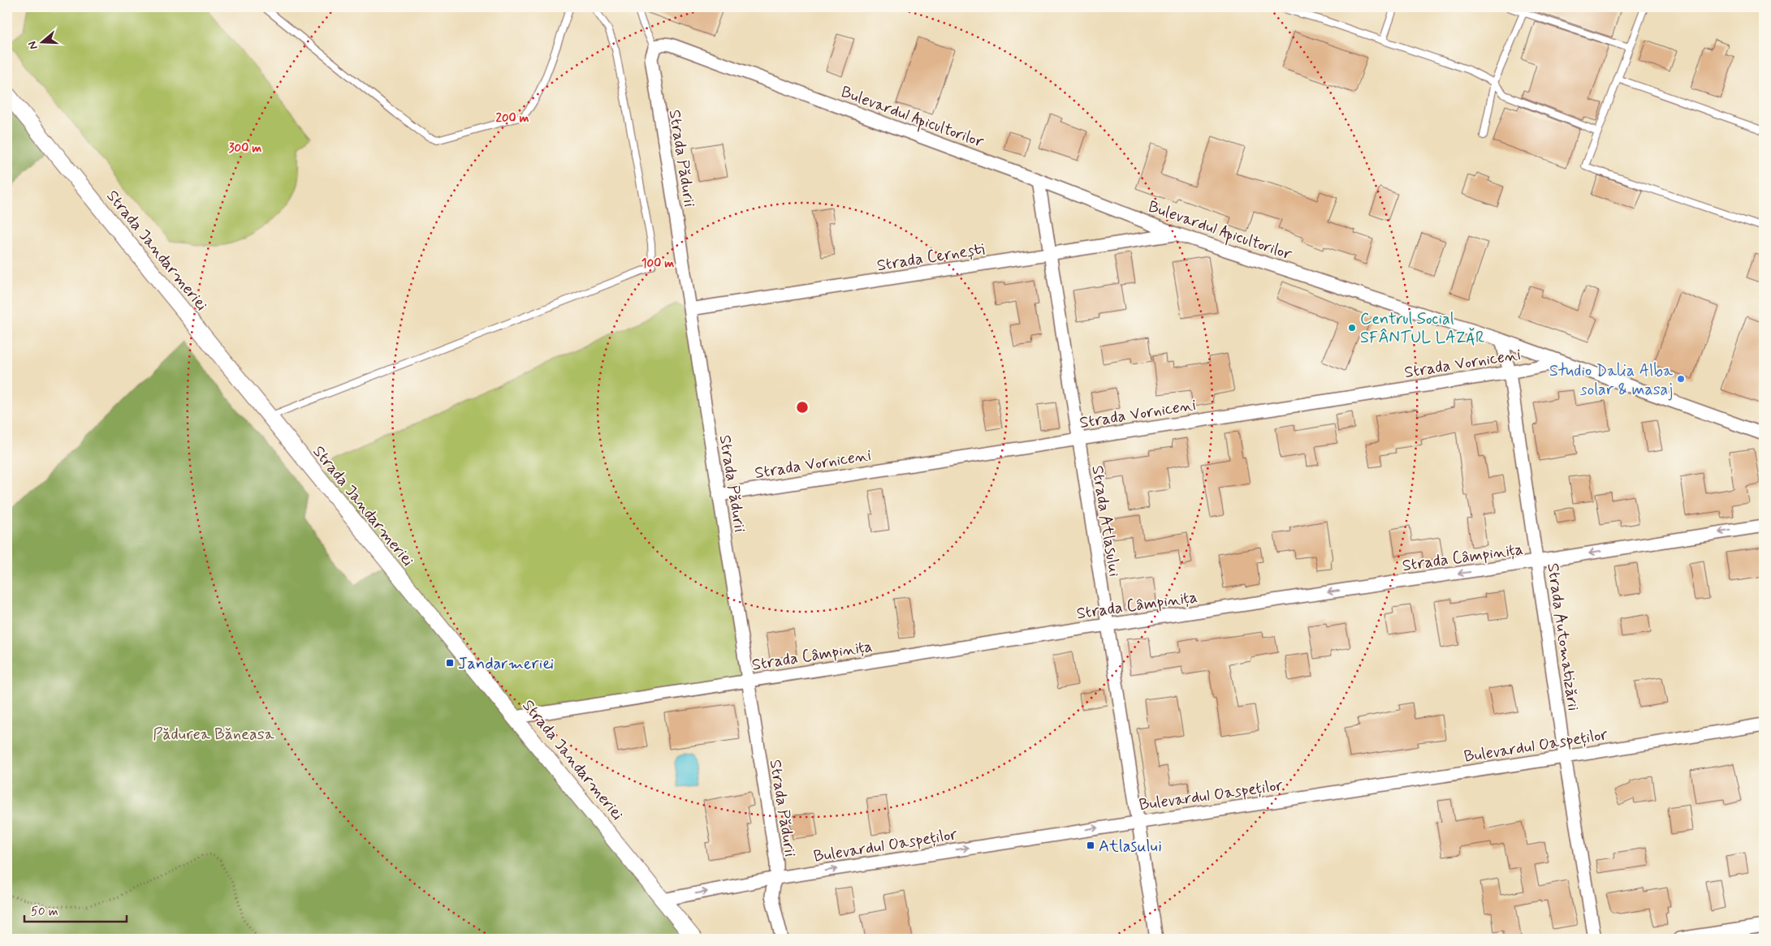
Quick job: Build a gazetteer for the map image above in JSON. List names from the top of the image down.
{
  "streets": {
    "street": [
      "Bulevardul Apicultorilor",
      "Strada Pădurii",
      "Strada Jandarmeriei",
      "Strada Cernești",
      "Strada Vorniceni",
      "Strada Atlasului",
      "Strada Câmpinița",
      "Strada Automatizării",
      "Bulevardul Oaspeților"
    ]
  },
  "crossings": [
    ["Bulevardul Apicultorilor", "Strada Pădurii"],
    ["Bulevardul Apicultorilor", "Strada Cernești"],
    ["Bulevardul Apicultorilor", "Strada Vorniceni"],
    ["Bulevardul Apicultorilor", "Strada Atlasului"],
    ["Bulevardul Apicultorilor", "Strada Automatizării"],
    ["Strada Pădurii", "Strada Cernești"],
    ["Strada Pădurii", "Strada Vorniceni"],
    ["Strada Pădurii", "Strada Câmpinița"],
    ["Strada Pădurii", "Bulevardul Oaspeților"],
    ["Strada Jandarmeriei", "Strada Câmpinița"],
    ["Strada Jandarmeriei", "Bulevardul Oaspeților"],
    ["Strada Cernești", "Strada Atlasului"],
    ["Strada Vorniceni", "Strada Atlasului"],
    ["Strada Vorniceni", "Strada Automatizării"],
    ["Strada Atlasului", "Strada Câmpinița"],
    ["Strada Atlasului", "Bulevardul Oaspeților"],
    ["Strada Câmpinița", "Strada Automatizării"],
    ["Strada Automatizării", "Bulevardul Oaspeților"]
  ],
  "one_way": ["Strada Câmpinița", "Bulevardul Oaspeților"],
  "parks": ["Pădurea Băneasa"],
  "places": {
    "other": ["Centrul Social SFÂNTUL LAZĂR", "Studio Dalia Alba solar & masaj"],
    "transit": ["Jandarmeriei", "Atlasului"]
  },
  "scale_bar": "50 m",
  "north": "left",
  "rings": ["200 m", "300 m", "100 m"]
}
